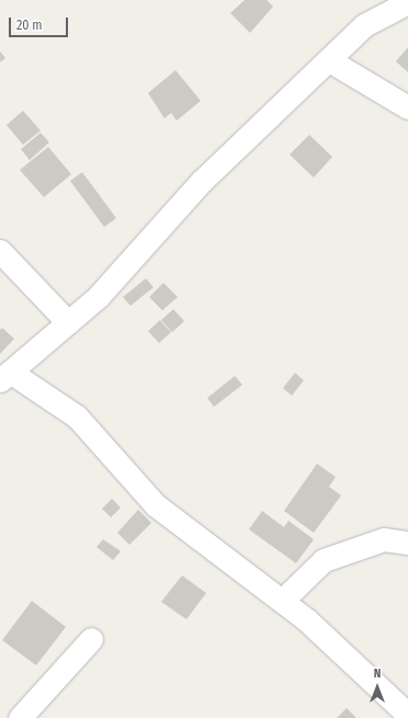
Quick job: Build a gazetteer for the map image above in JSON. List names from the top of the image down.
{
  "scale_bar": "20 m",
  "north": "top"
}
